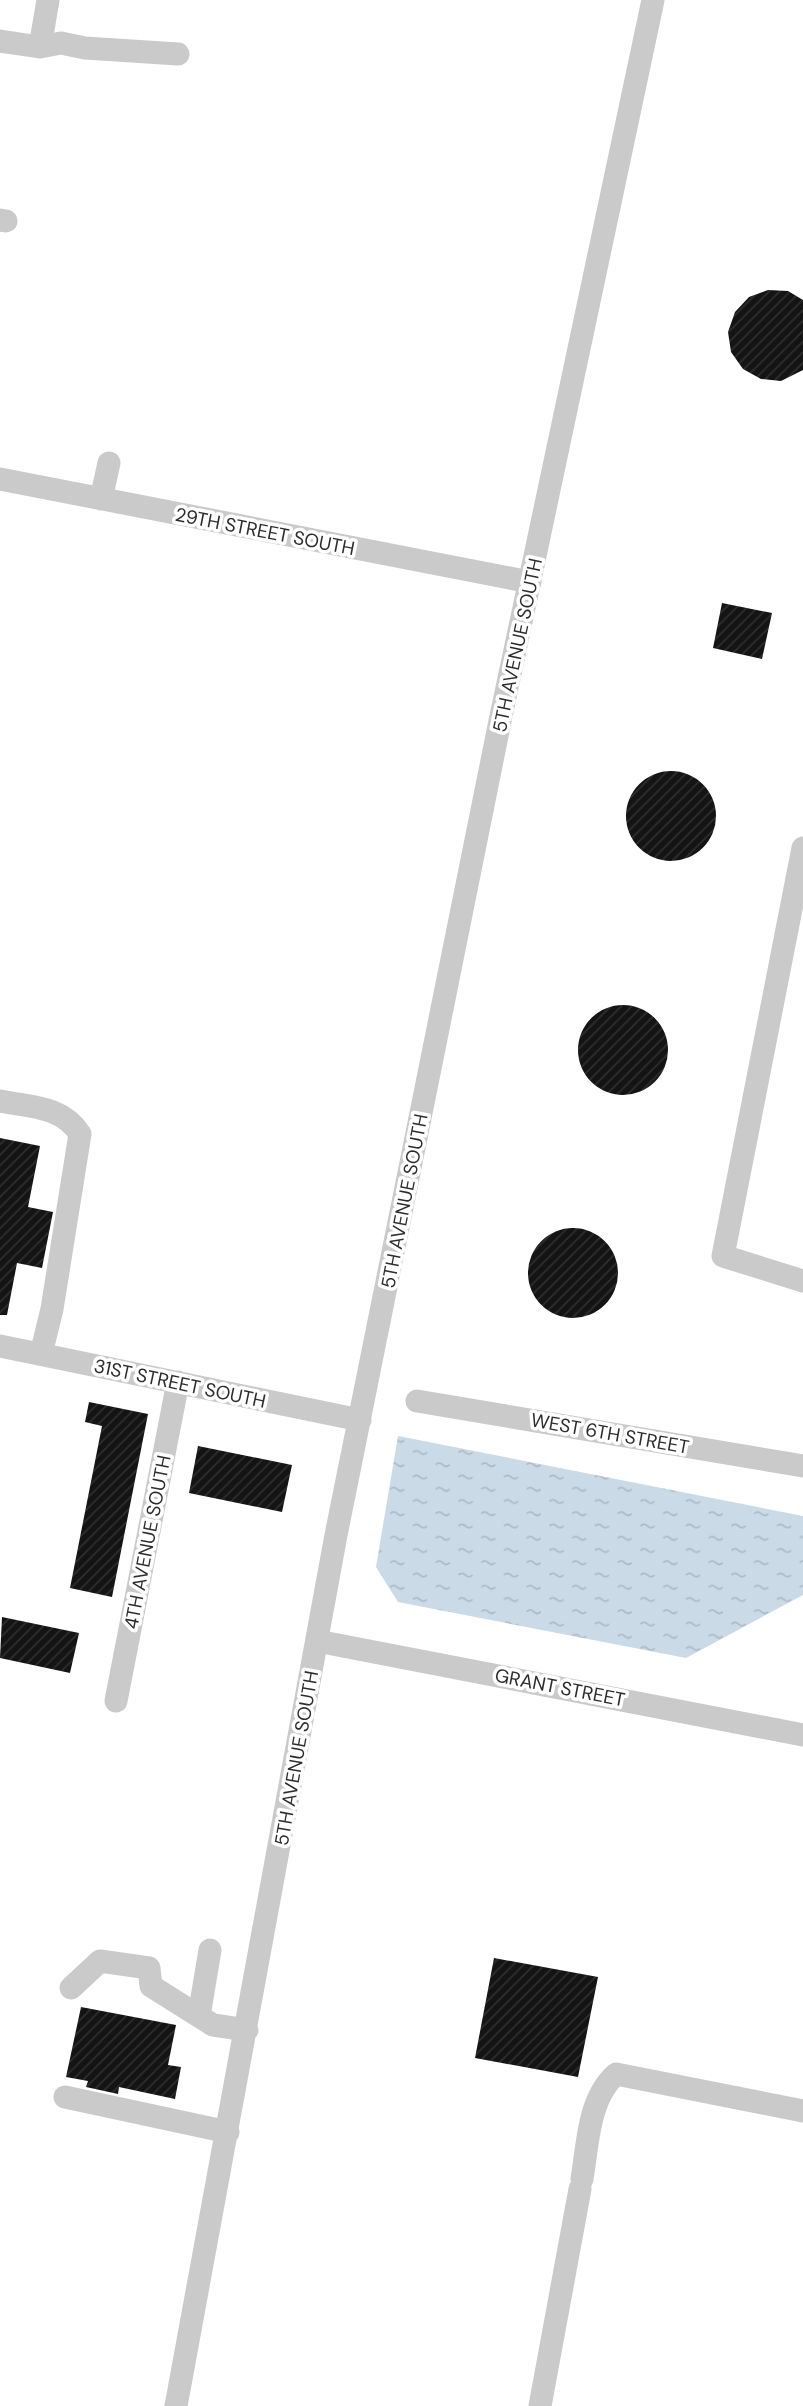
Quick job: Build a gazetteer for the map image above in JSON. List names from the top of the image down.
{
  "streets": {
    "street": [
      "29TH STREET SOUTH",
      "5TH AVENUE SOUTH",
      "31ST STREET SOUTH",
      "WEST 6TH STREET",
      "4TH AVENUE SOUTH",
      "GRANT STREET"
    ]
  },
  "crossings": [
    ["29TH STREET SOUTH", "5TH AVENUE SOUTH"],
    ["5TH AVENUE SOUTH", "31ST STREET SOUTH"],
    ["5TH AVENUE SOUTH", "GRANT STREET"],
    ["31ST STREET SOUTH", "4TH AVENUE SOUTH"]
  ]
}
